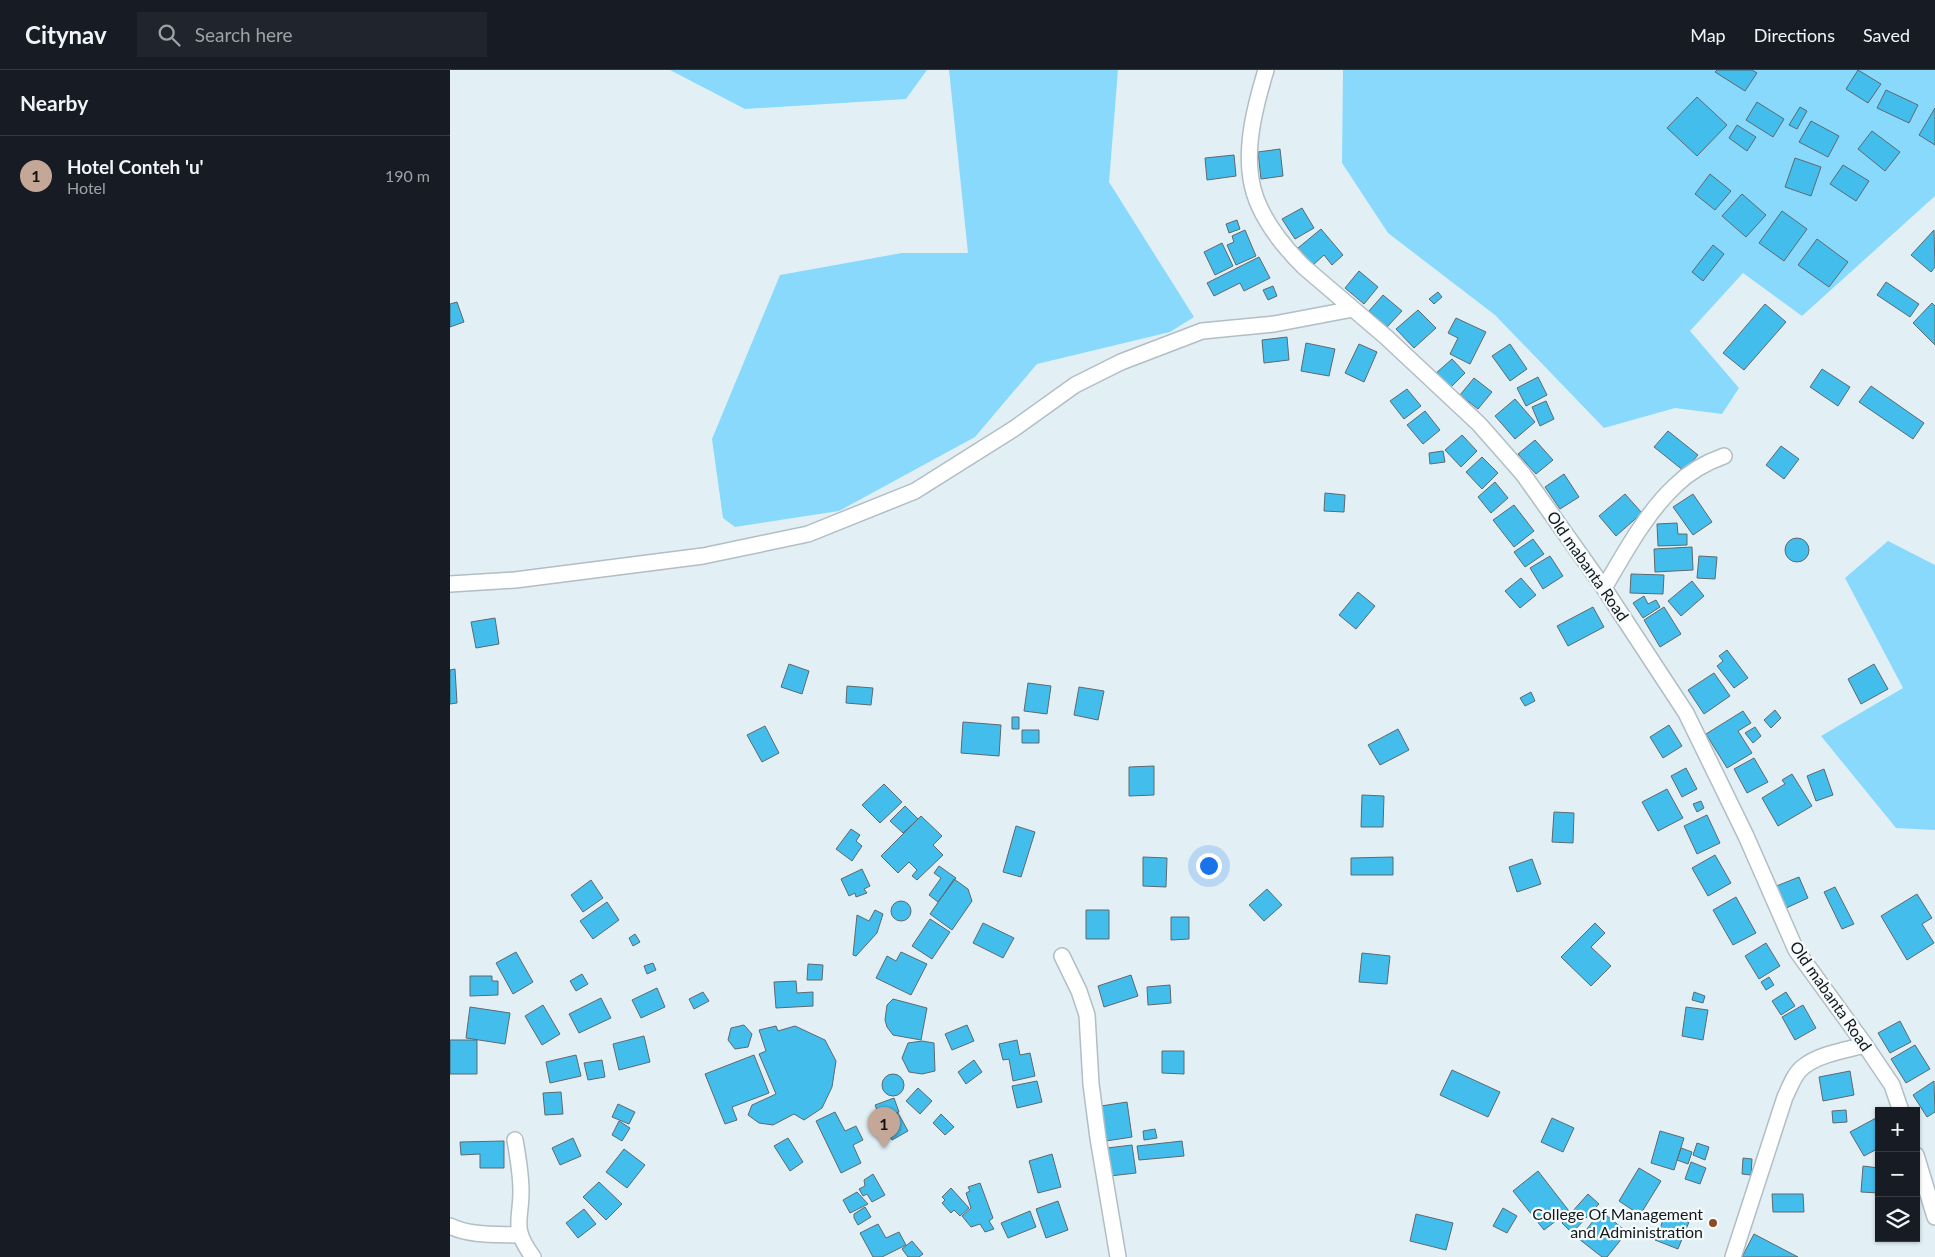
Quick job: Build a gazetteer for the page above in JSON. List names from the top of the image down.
{
  "streets": {
    "street": ["Old mabanta Road"]
  },
  "places": ["College Of Management and Administration"],
  "page": {
    "header": "Citynav",
    "search": "Search here",
    "nav": ["Map", "Directions", "Saved"],
    "heading": "Nearby",
    "list": [
      {
        "mark": "1",
        "name": "Hotel Conteh 'u'",
        "note": "Hotel",
        "value": "190 m"
      }
    ],
    "map_buttons": ["+", "−"],
    "pins": "1"
  }
}
